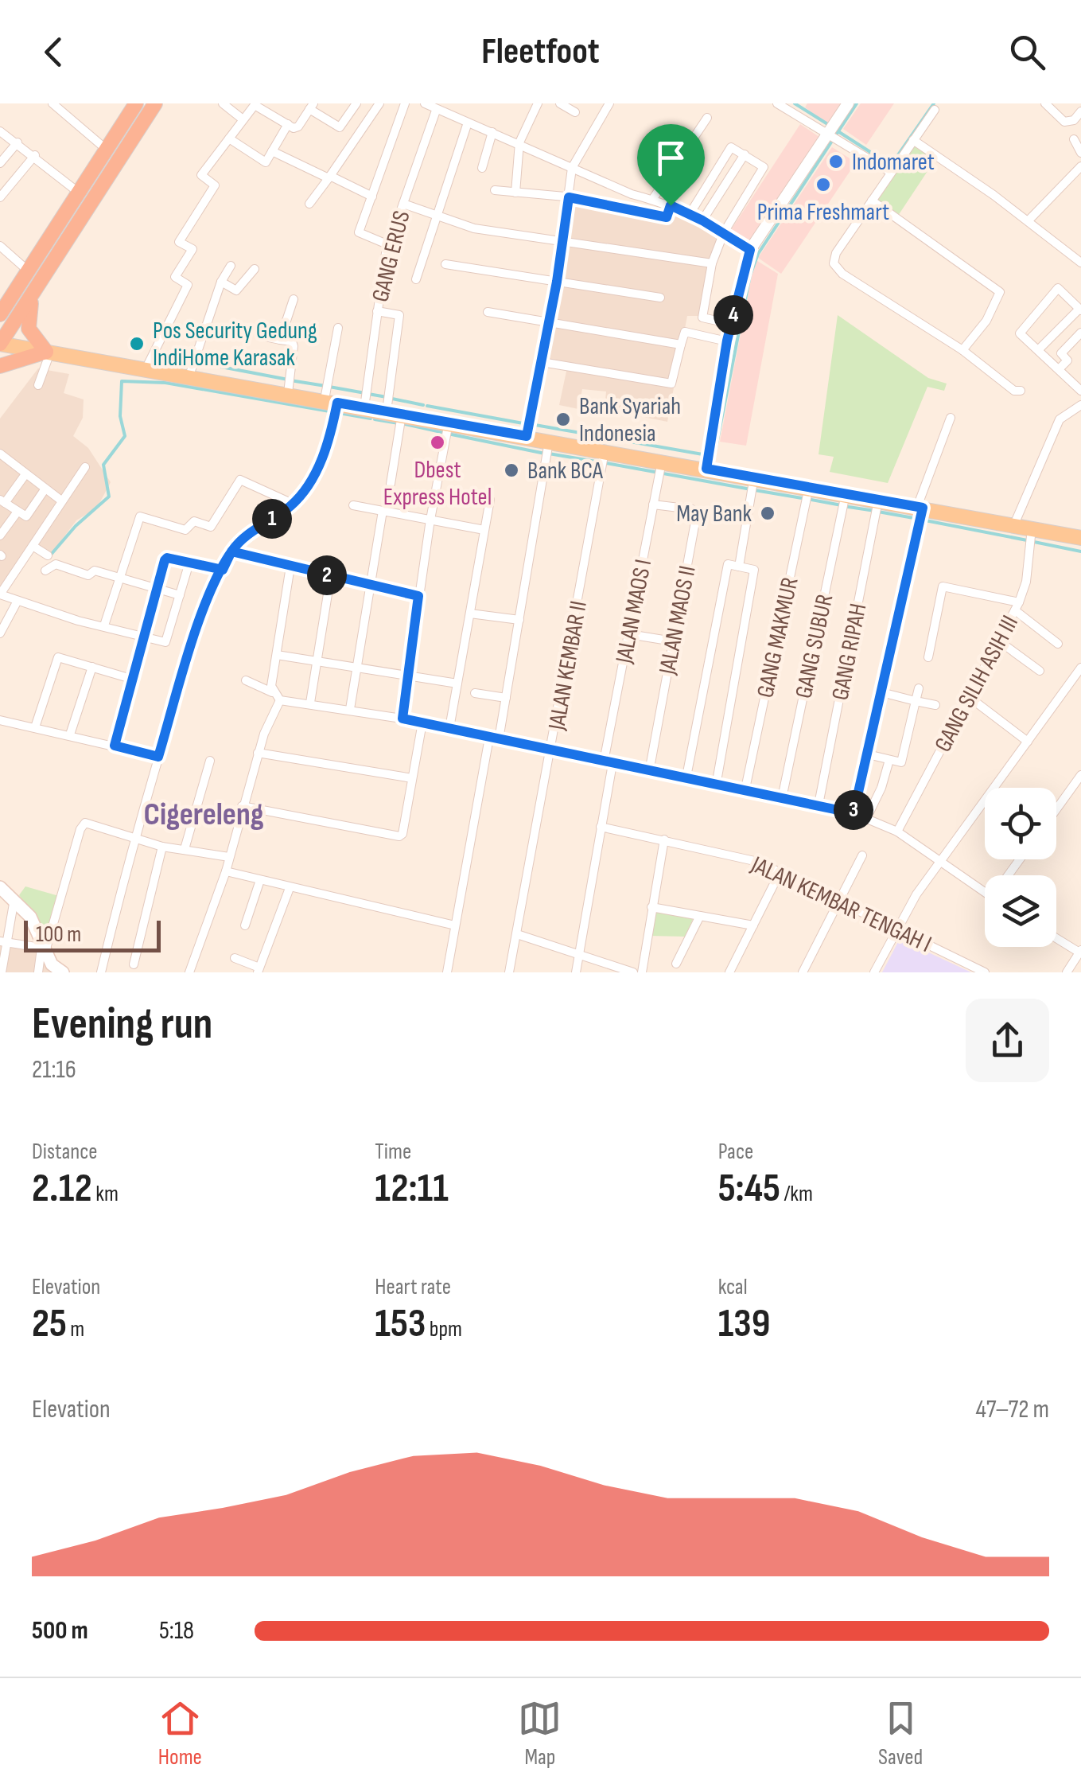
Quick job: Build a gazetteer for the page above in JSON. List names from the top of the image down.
{
  "streets": {
    "street": [
      "GANG ERUS",
      "JALAN MAOS I",
      "JALAN MAOS II",
      "GANG MAKMUR",
      "GANG SUBUR",
      "GANG RIPAH",
      "JALAN KEMBAR II",
      "GANG SILIH ASIH III",
      "JALAN KEMBAR TENGAH I"
    ]
  },
  "crossings": [
    ["JALAN MAOS I", "JALAN MAOS II"],
    ["JALAN MAOS I", "JALAN KEMBAR TENGAH I"]
  ],
  "districts": ["Cigereleng"],
  "places": [
    "Indomaret",
    "Prima Freshmart",
    "Pos Security Gedung IndiHome Karasak",
    "Bank Syariah Indonesia",
    "Dbest Express Hotel",
    "Bank BCA",
    "May Bank"
  ],
  "scale_bar": "100 m",
  "page": {
    "header": "Fleetfoot",
    "pins": [
      "4",
      "1",
      "2",
      "3"
    ],
    "scale": "100 m",
    "heading": ["Evening run", "21:16"],
    "stats": [
      ["Distance", "2.12 km"],
      ["Time", "12:11"],
      ["Pace", "5:45 /km"],
      ["Elevation", "25 m"],
      ["Heart rate", "153 bpm"],
      ["kcal", "139"]
    ],
    "chart": ["Elevation", "47–72 m"],
    "list": [
      {
        "name": "500 m",
        "note": "5:18"
      }
    ],
    "tabs": ["Home", "Map", "Saved"]
  }
}
